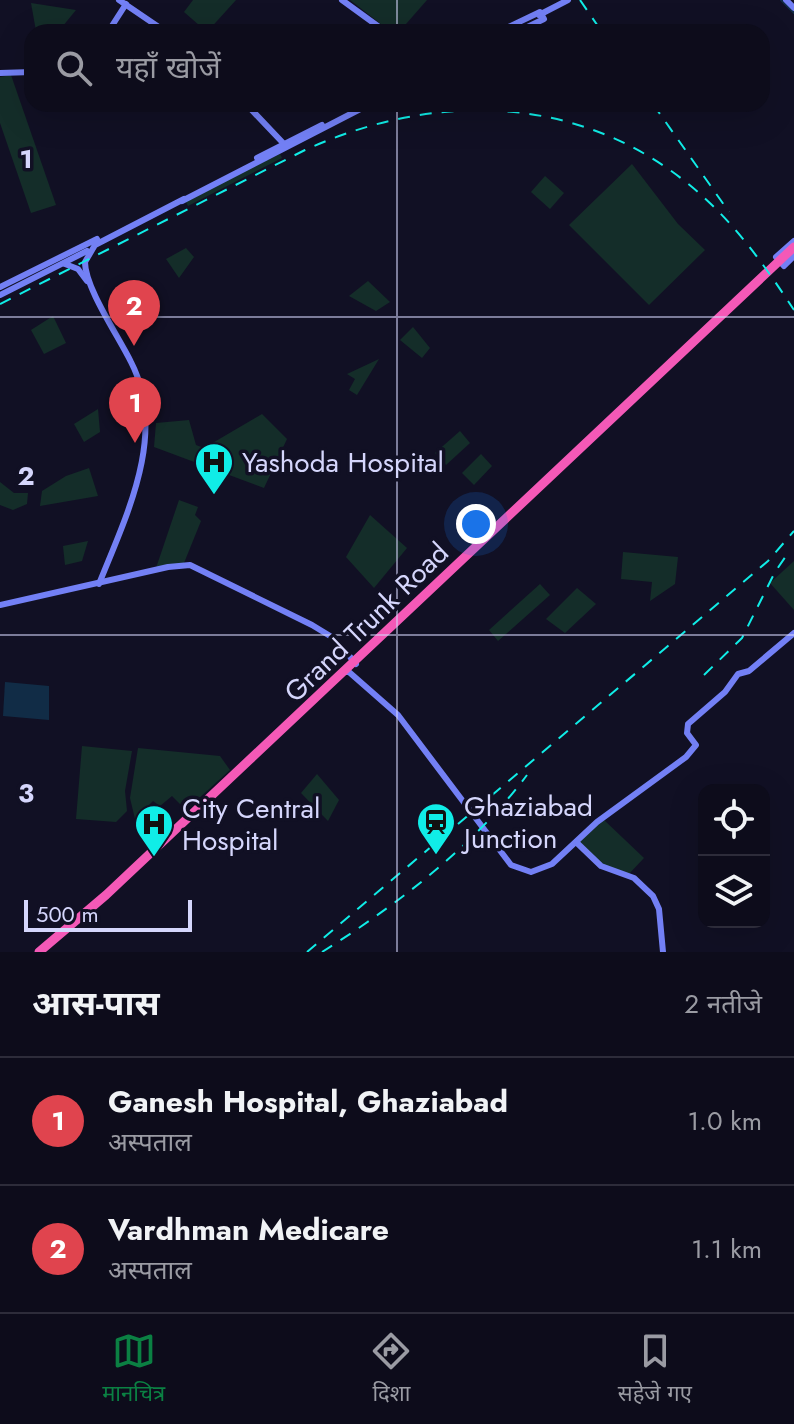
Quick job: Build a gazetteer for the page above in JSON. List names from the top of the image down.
{
  "streets": {
    "highway": ["Grand Trunk Road"]
  },
  "places": {
    "hospital": ["Yashoda Hospital", "City Central Hospital"],
    "station": ["Ghaziabad Junction"]
  },
  "scale_bar": "500 m",
  "page": {
    "search": "यहाँ खोजें",
    "pins": ["2", "1"],
    "scale": "500 m",
    "heading": ["आस-पास", "2 नतीजे"],
    "list": [
      {
        "mark": "1",
        "name": "Ganesh Hospital, Ghaziabad",
        "note": "अस्पताल",
        "value": "1.0 km"
      },
      {
        "mark": "2",
        "name": "Vardhman Medicare",
        "note": "अस्पताल",
        "value": "1.1 km"
      }
    ],
    "nav": ["मानचित्र", "दिशा", "सहेजे गए"]
  },
  "grid": {
    "rows": ["1", "2", "3"]
  }
}
